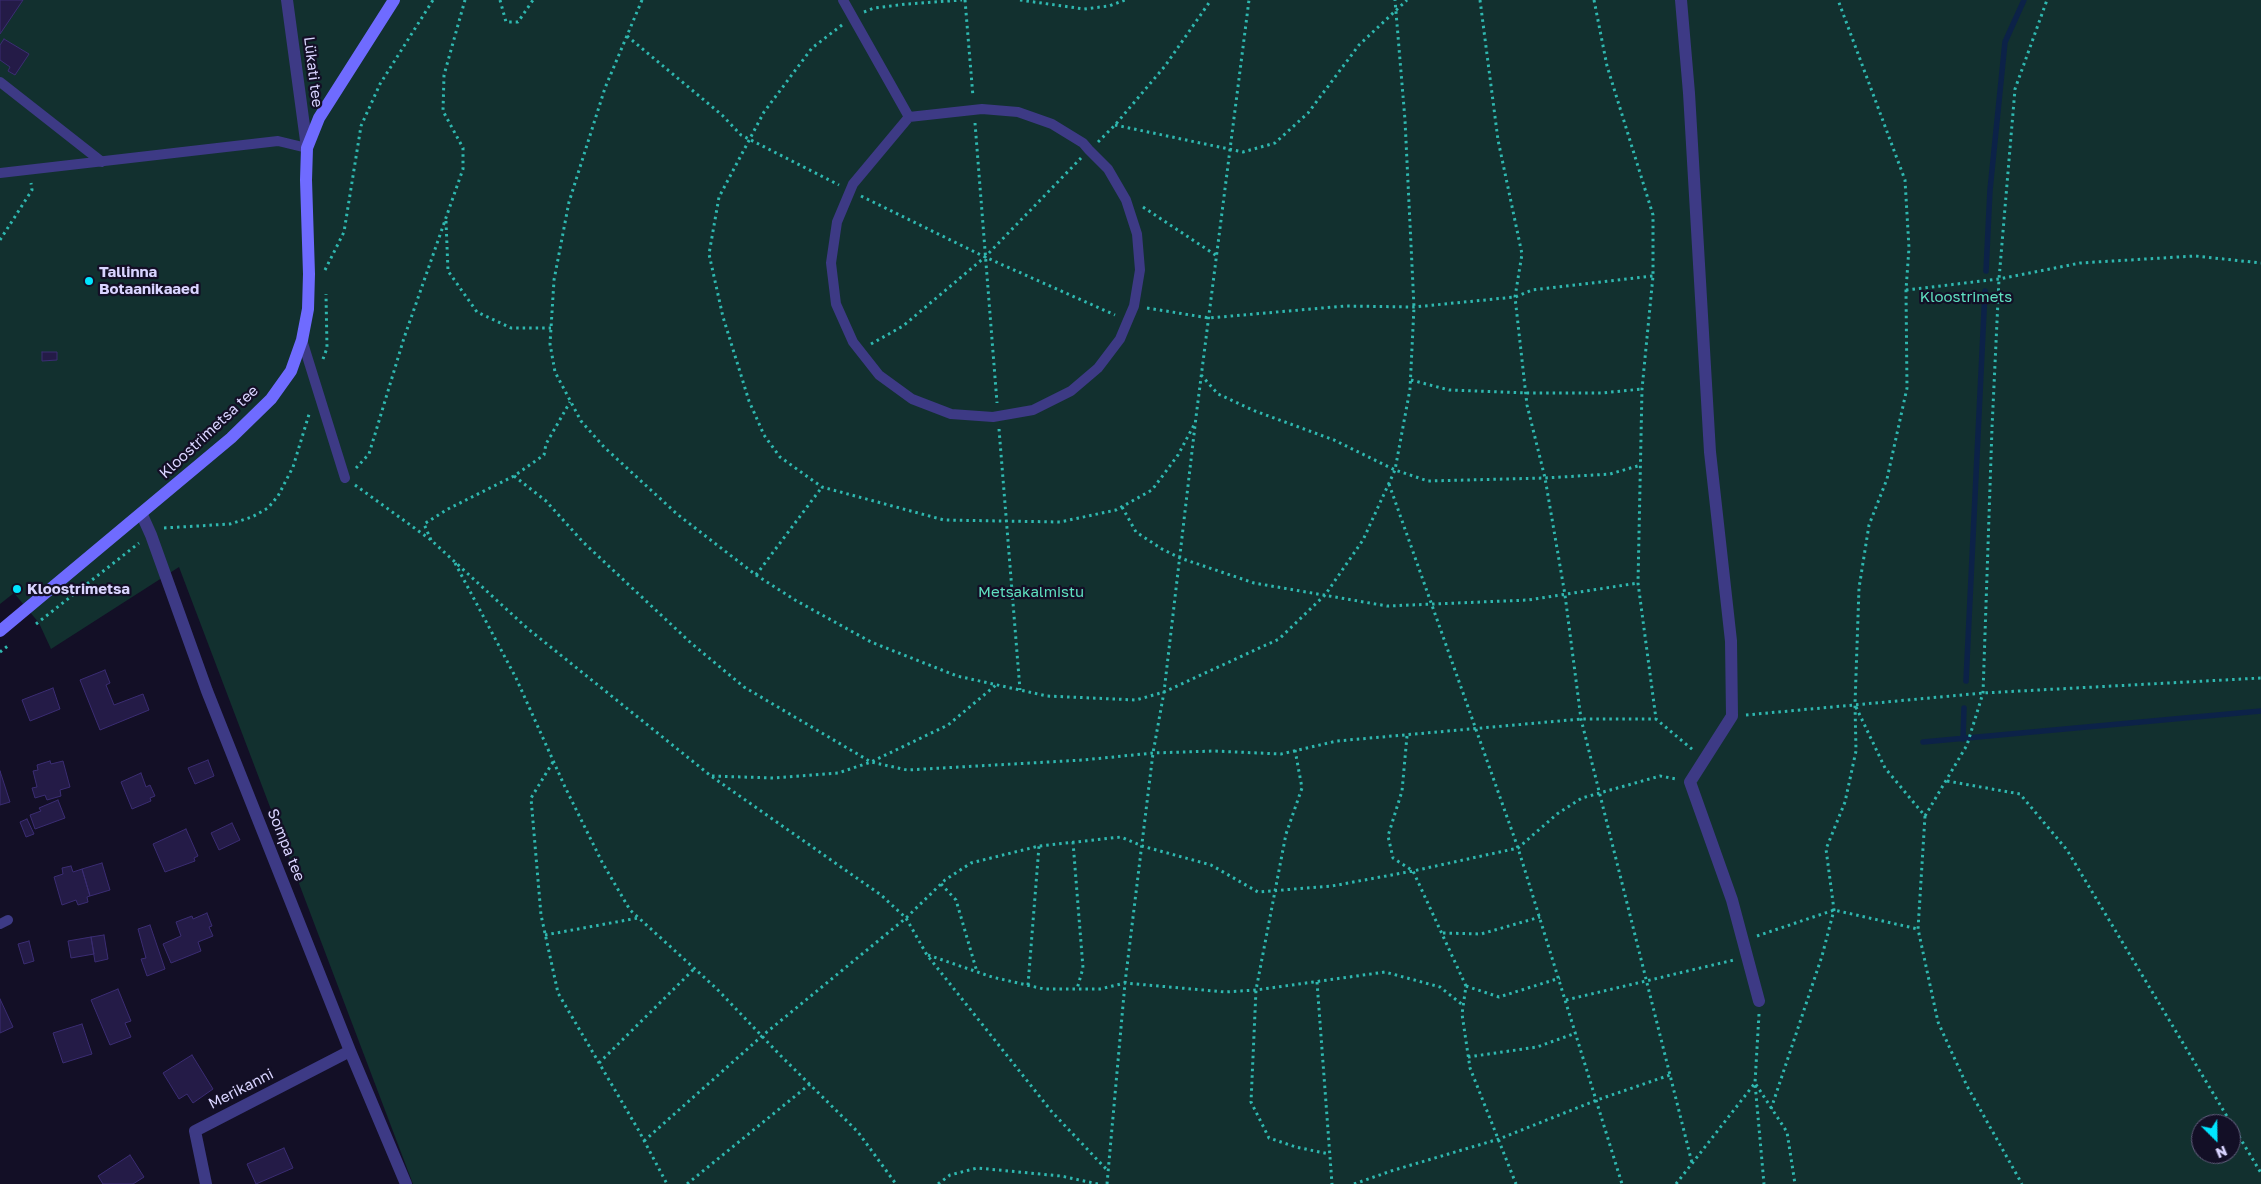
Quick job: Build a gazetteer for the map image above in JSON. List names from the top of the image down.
{
  "streets": {
    "main road": ["Kloostrimetsa tee"],
    "street": ["Lükati tee", "Sompa tee", "Merikanni"]
  },
  "crossings": [
    ["Lükati tee", "Kloostrimetsa tee"],
    ["Kloostrimetsa tee", "Sompa tee"],
    ["Sompa tee", "Merikanni"]
  ],
  "parks": ["Kloostrimets", "Metsakalmistu"],
  "places": ["Tallinna Botaanikaaed", "Kloostrimetsa"],
  "north": "bottom right"
}
